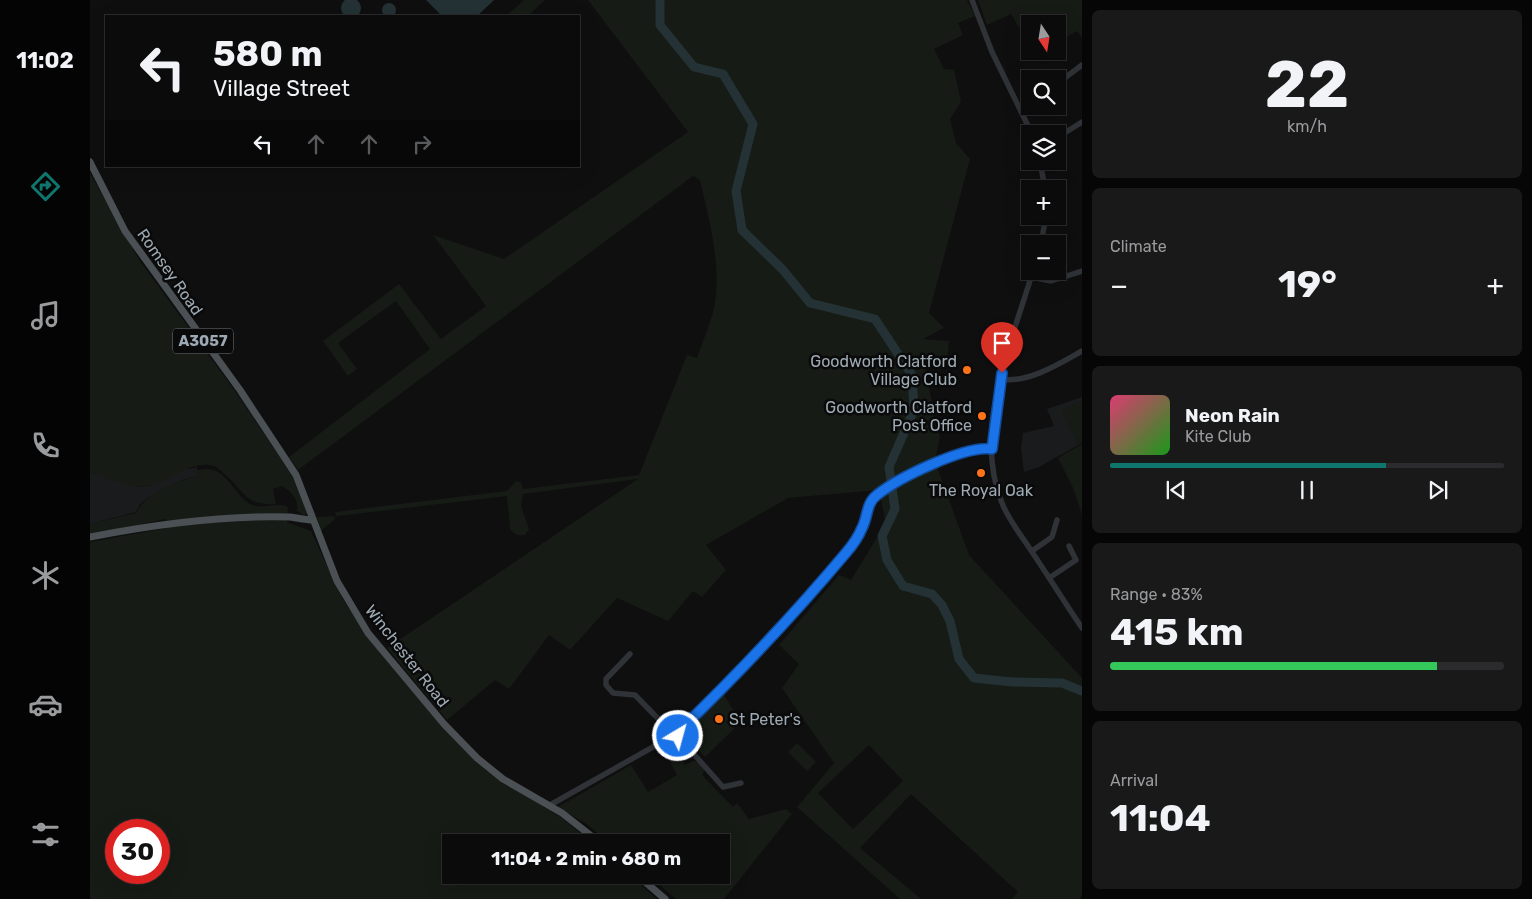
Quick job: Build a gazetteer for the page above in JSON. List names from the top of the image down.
{
  "streets": {
    "main road": ["Romsey Road", "A3057", "Winchester Road"]
  },
  "crossings": [
    ["Romsey Road", "Winchester Road"]
  ],
  "places": [
    "Goodworth Clatford Village Club",
    "Goodworth Clatford Post Office",
    "The Royal Oak",
    "St Peter's"
  ],
  "north": "bottom",
  "page": {
    "tabs": "11:02",
    "tile": [
      ["22", "km/h"],
      "Climate",
      ["Range · 83%", "415 km"],
      ["Arrival", "11:04"]
    ],
    "map_buttons": ["+", "−"],
    "turn": ["580 m", "Village Street"],
    "heat": ["−", "19°", "+"],
    "song": ["Neon Rain", "Kite Club"],
    "limit": "30",
    "trip": "11:04 · 2 min · 680 m"
  }
}
